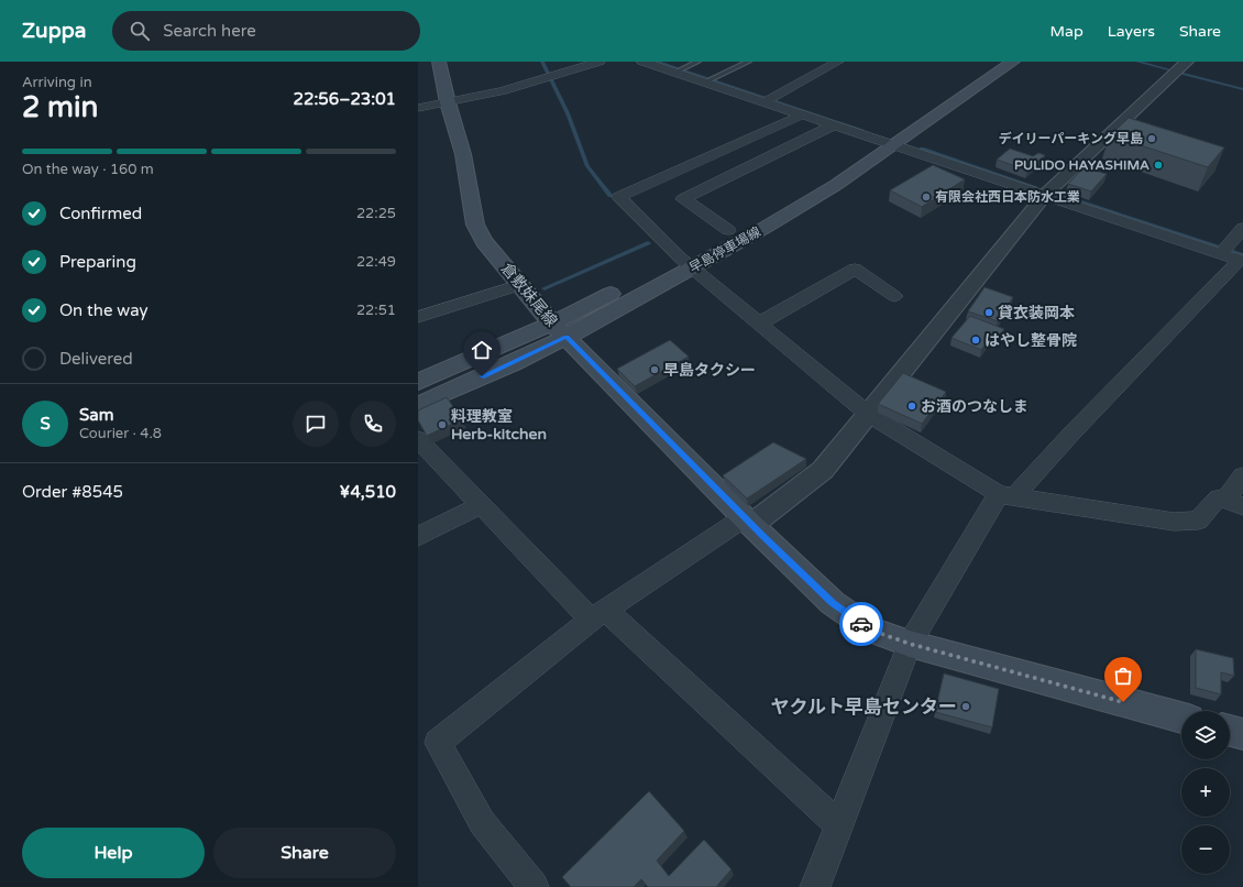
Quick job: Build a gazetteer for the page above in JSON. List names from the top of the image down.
{
  "streets": {
    "main road": ["早島停車場線", "倉敷妹尾線"]
  },
  "crossings": [
    ["早島停車場線", "倉敷妹尾線"]
  ],
  "places": [
    "デイリーパーキング早島",
    "PULIDO HAYASHIMA",
    "有限会社西日本防水工業",
    "貸衣装岡本",
    "はやし整骨院",
    "早島タクシー",
    "お酒のつなしま",
    "料理教室 Herb-kitchen",
    "ヤクルト早島センター"
  ],
  "page": {
    "header": "Zuppa",
    "search": "Search here",
    "nav": ["Map", "Layers", "Share"],
    "heading": ["2 min", "Arriving in", "22:56–23:01"],
    "panel": [
      "Sam",
      "Courier · 4.8",
      "Order #8545",
      "¥4,510"
    ],
    "bar": "On the way · 160 m",
    "list": [
      ["Confirmed", "22:25"],
      ["Preparing", "22:49"],
      ["On the way", "22:51"],
      "Delivered"
    ],
    "round": "S",
    "map_buttons": ["+", "−"],
    "buttons": ["Help", "Share"]
  }
}
